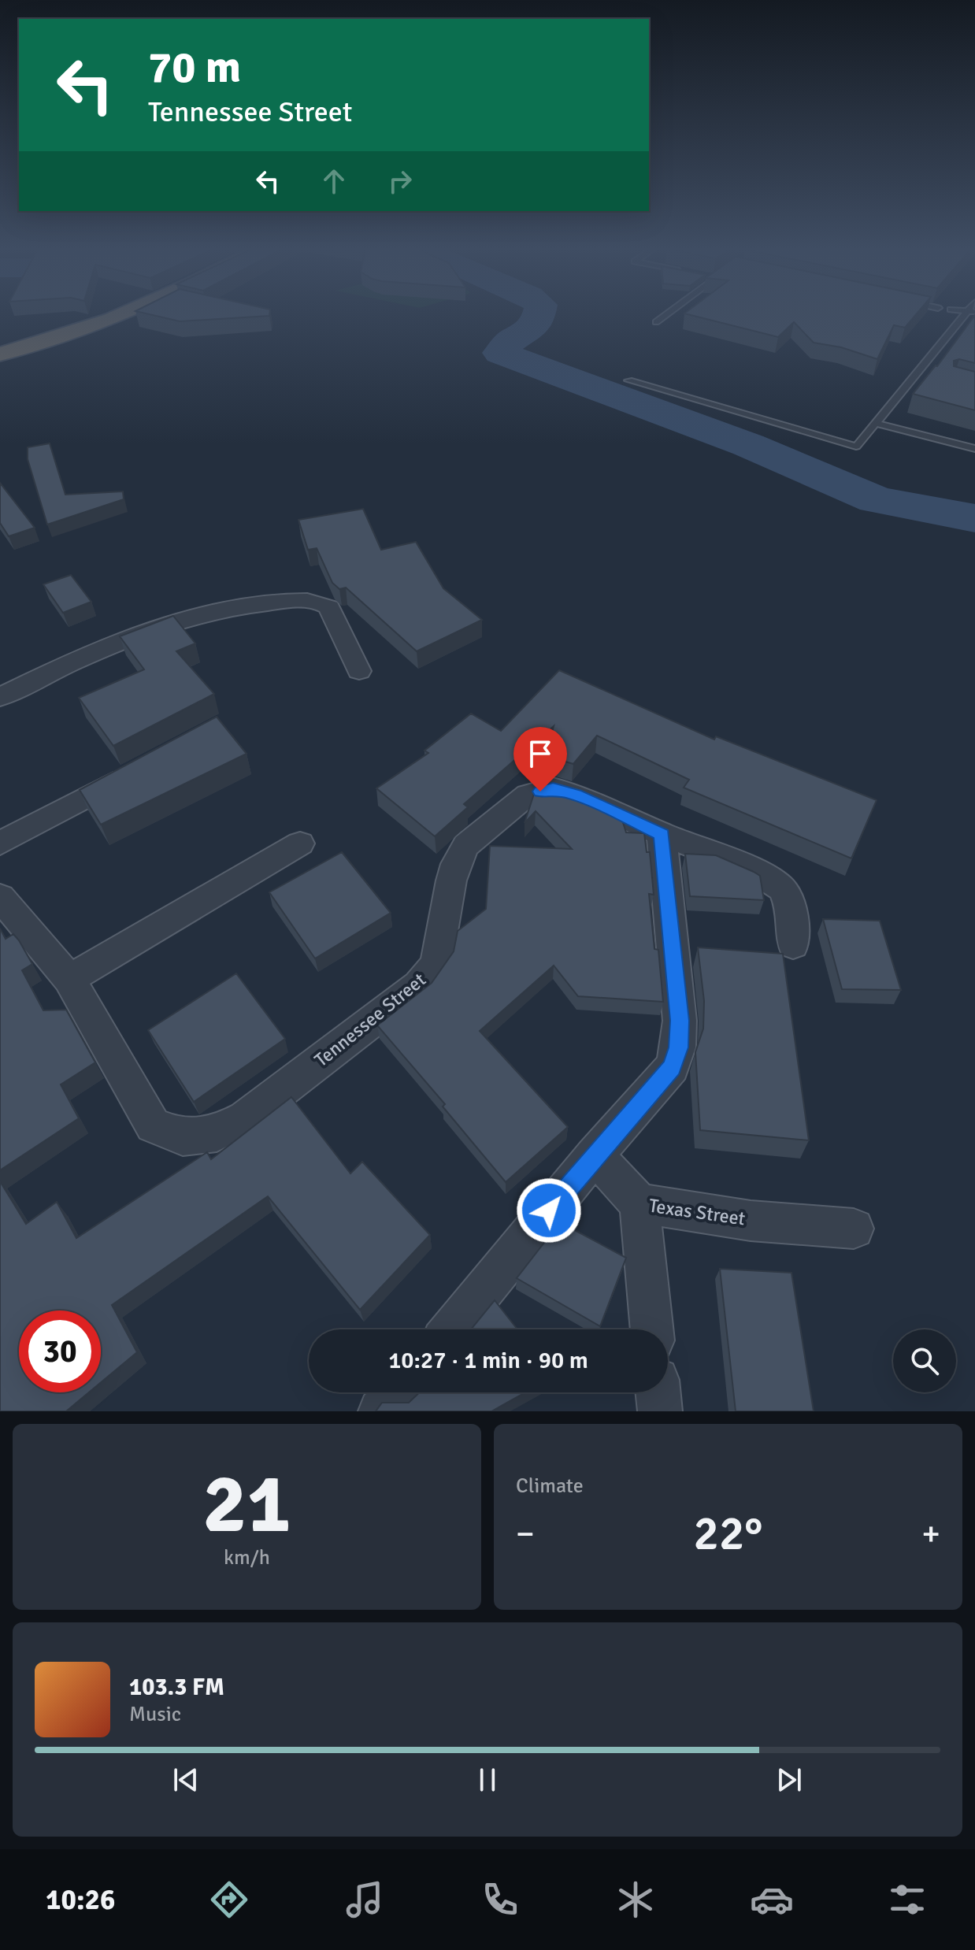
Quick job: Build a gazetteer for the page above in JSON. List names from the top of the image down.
{
  "streets": {
    "street": ["Tennessee Street", "Texas Street"]
  },
  "page": {
    "turn": ["70 m", "Tennessee Street"],
    "limit": "30",
    "trip": "10:27 · 1 min · 90 m",
    "tile": [
      ["21", "km/h"],
      "Climate"
    ],
    "heat": ["−", "22°", "+"],
    "song": ["103.3 FM", "Music"],
    "tabs": "10:26"
  }
}
